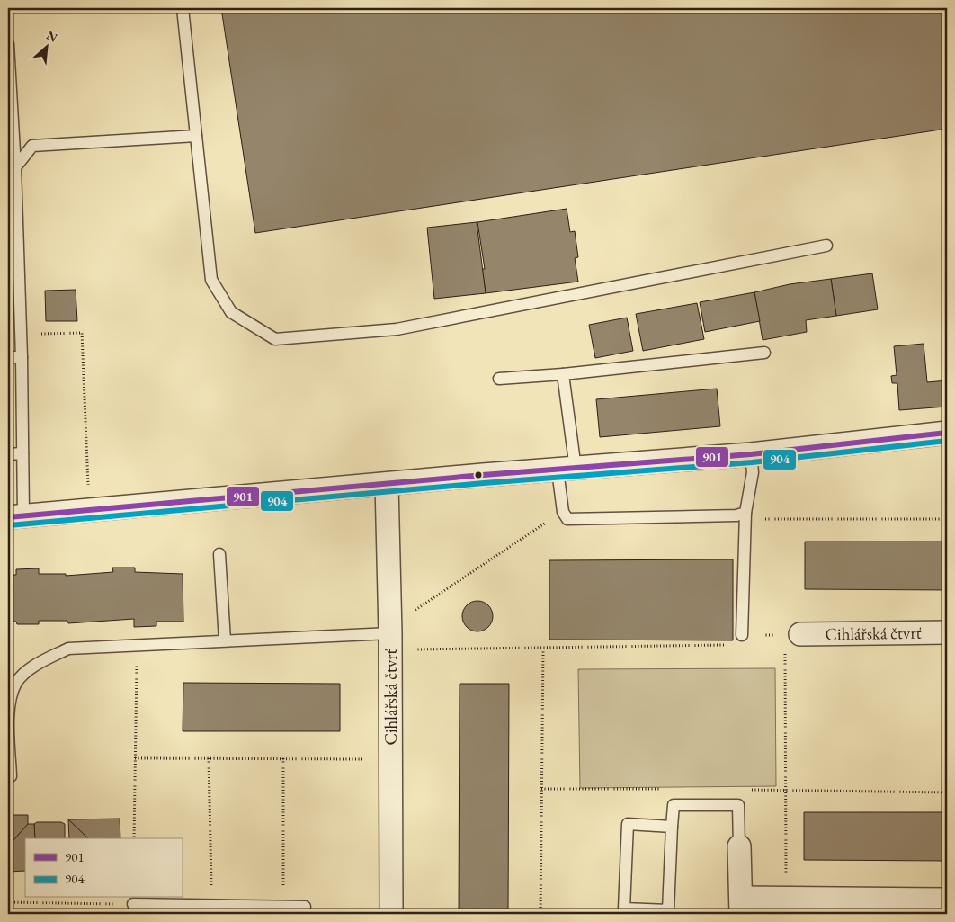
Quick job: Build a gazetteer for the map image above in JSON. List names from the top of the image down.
{
  "streets": {
    "street": ["Cihlářská čtvrť"]
  },
  "lines": ["transit line 901", "transit line 904"],
  "legend": ["901", "904"],
  "north": "top right"
}
